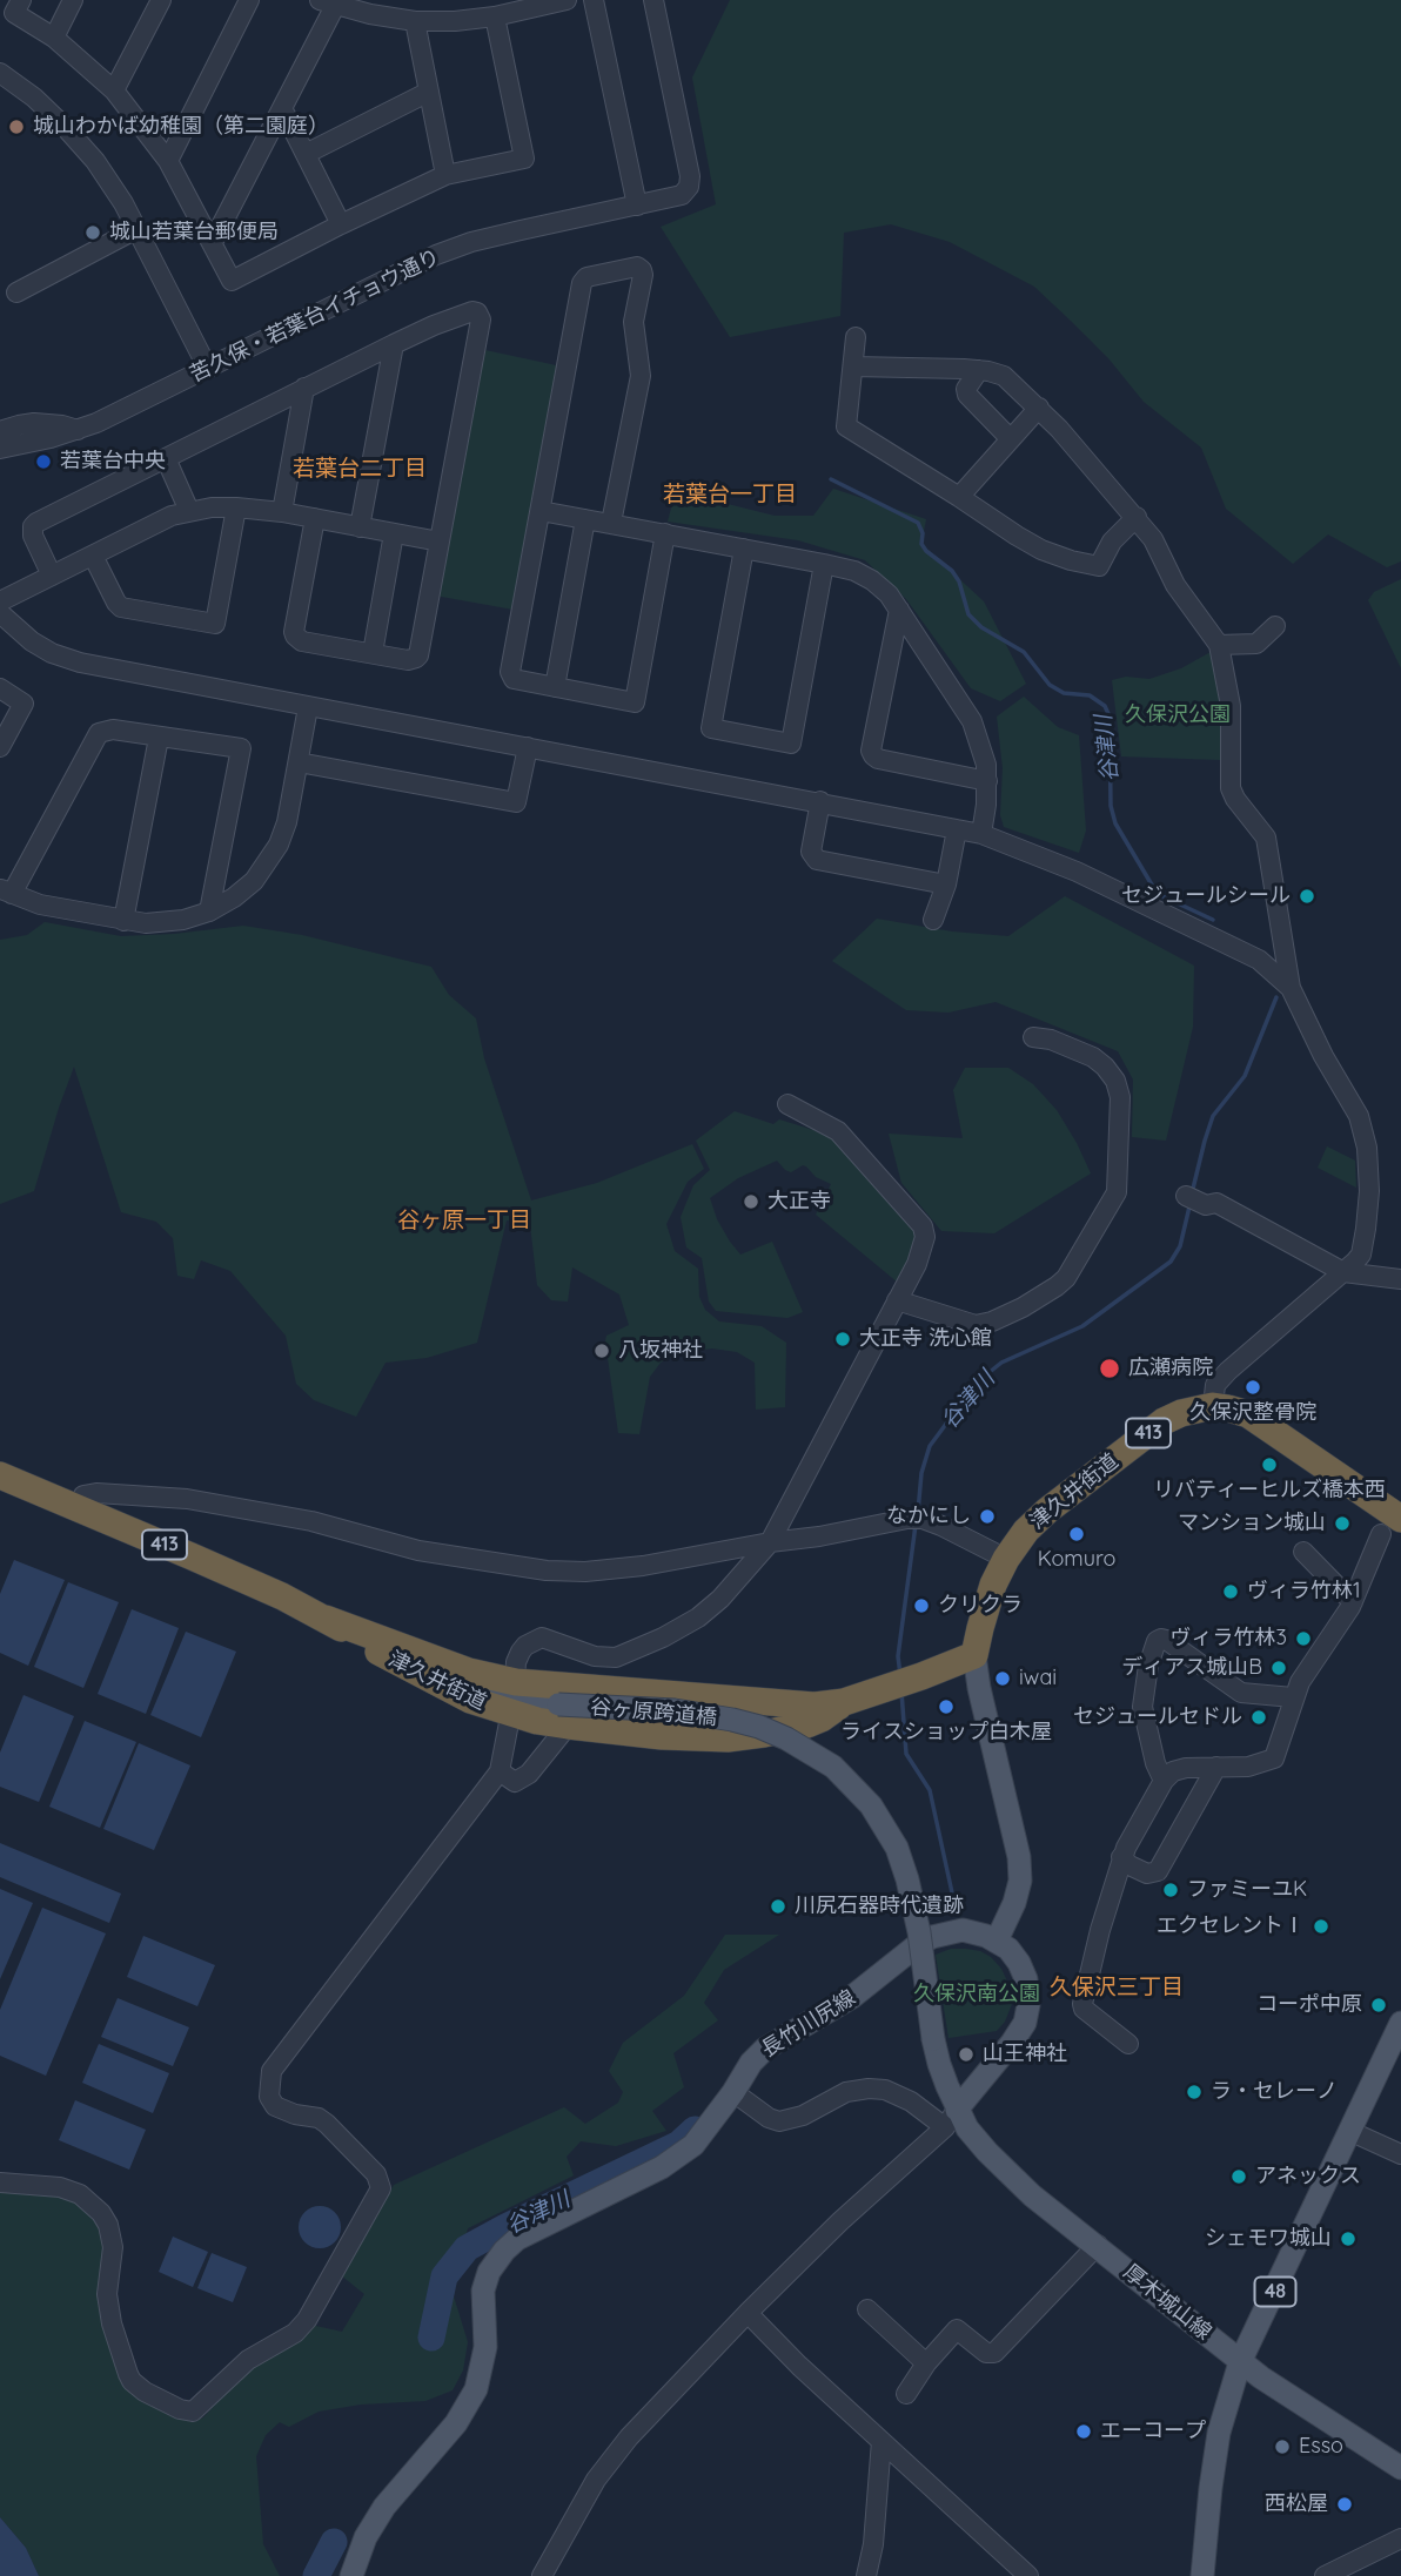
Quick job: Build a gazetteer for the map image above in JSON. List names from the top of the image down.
{
  "streets": {
    "highway": ["413", "津久井街道"],
    "main road": [
      "谷ヶ原跨道橋",
      "長竹川尻線",
      "48",
      "厚木城山線"
    ],
    "street": ["苦久保・若葉台イチョウ通り"]
  },
  "crossings": [
    ["津久井街道", "谷ヶ原跨道橋"],
    ["谷ヶ原跨道橋", "厚木城山線"],
    ["48", "厚木城山線"]
  ],
  "districts": [
    "若葉台二丁目",
    "若葉台一丁目",
    "谷ヶ原一丁目",
    "久保沢三丁目"
  ],
  "water": ["谷津川"],
  "parks": ["久保沢公園", "久保沢南公園"],
  "places": [
    "城山わかば幼稚園（第二園庭）",
    "城山若葉台郵便局",
    "若葉台中央",
    "セジュールシール",
    "大正寺",
    "大正寺 洗心館",
    "八坂神社",
    "広瀬病院",
    "久保沢整骨院",
    "リバティーヒルズ橋本西",
    "なかにし",
    "マンション城山",
    "Komuro",
    "ヴィラ竹林1",
    "クリクラ",
    "ヴィラ竹林3",
    "ディアス城山B",
    "iwai",
    "ライスショップ白木屋",
    "セジュールセドル",
    "ファミーユK",
    "川尻石器時代遺跡",
    "エクセレントⅠ",
    "コーポ中原",
    "山王神社",
    "ラ・セレーノ",
    "アネックス",
    "シェモワ城山",
    "エーコープ",
    "Esso",
    "西松屋"
  ]
}
